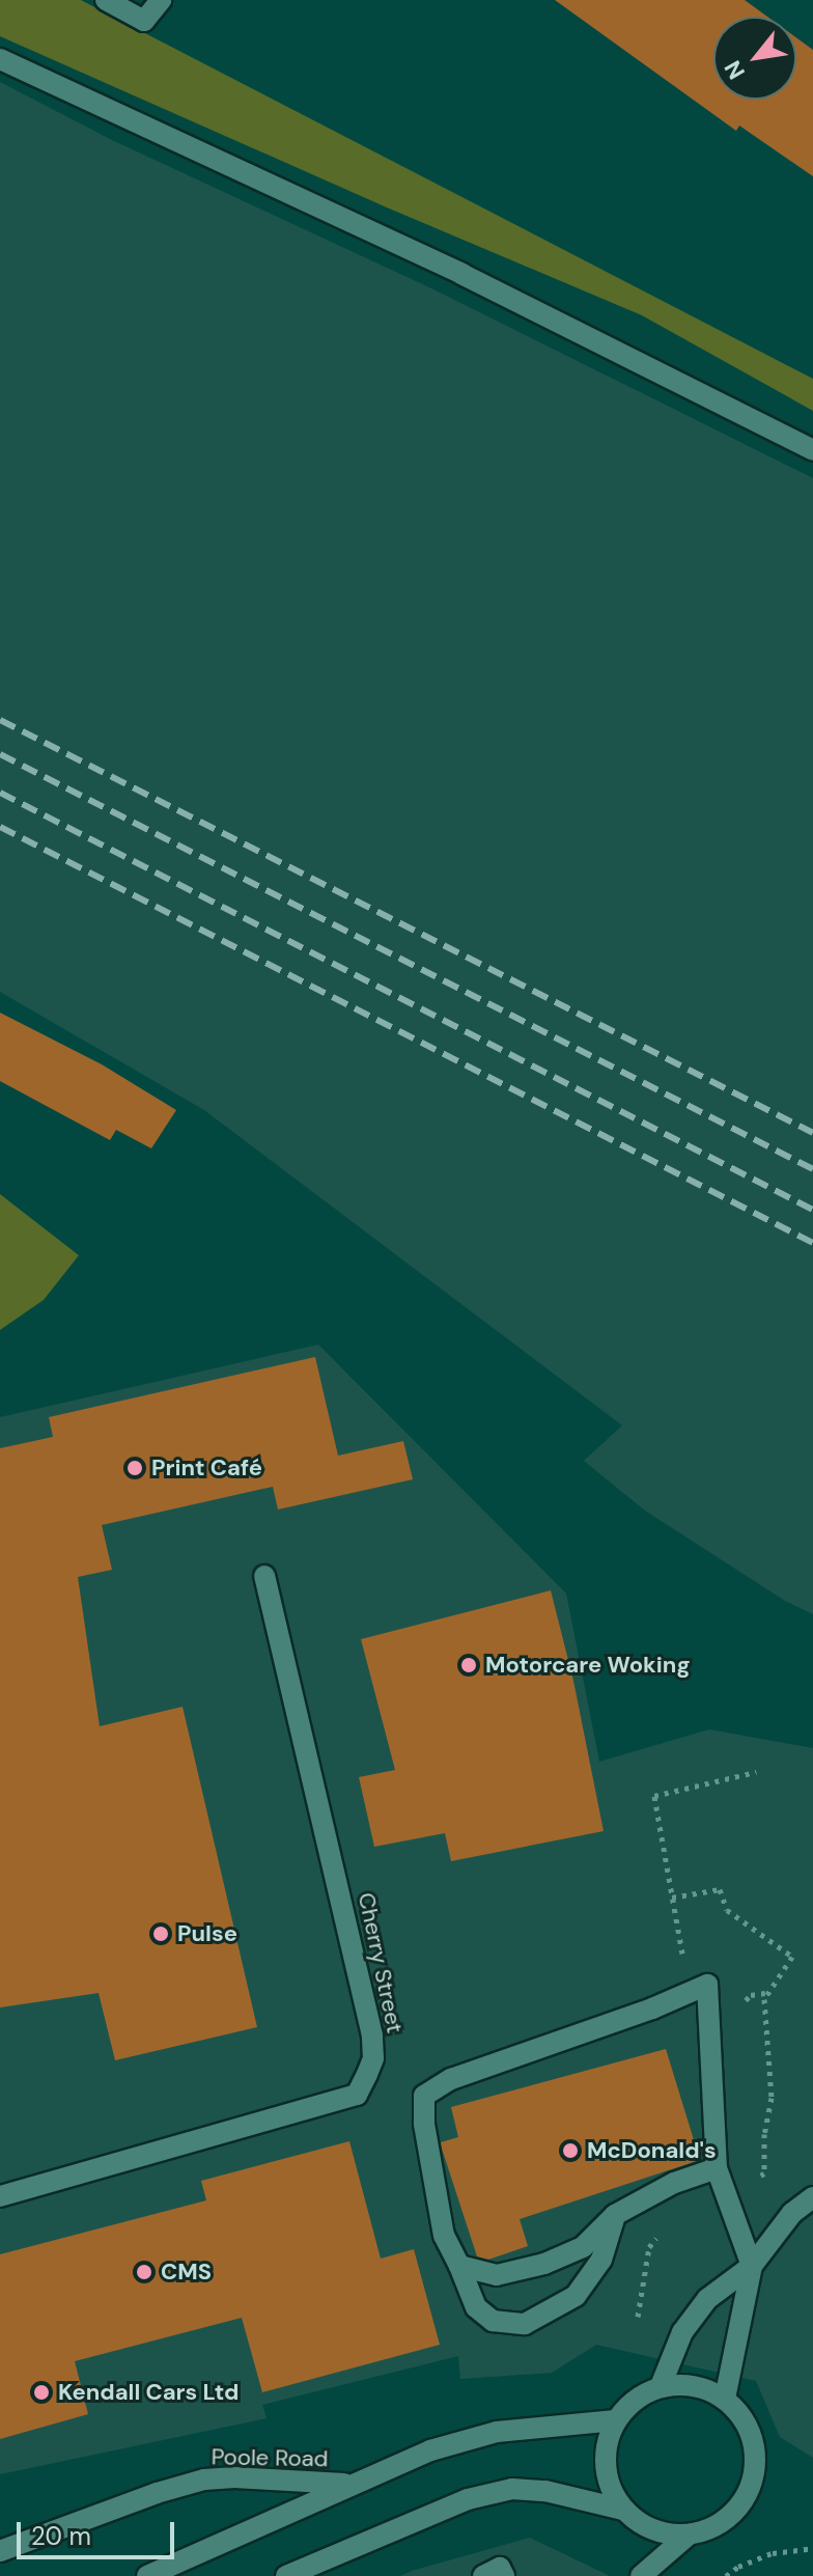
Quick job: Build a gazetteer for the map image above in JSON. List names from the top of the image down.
{
  "streets": {
    "street": ["Cherry Street", "Poole Road"]
  },
  "places": [
    "Print Café",
    "Motorcare Woking",
    "Pulse",
    "McDonald's",
    "CMS",
    "Kendall Cars Ltd"
  ],
  "scale_bar": "20 m",
  "north": "bottom left"
}
